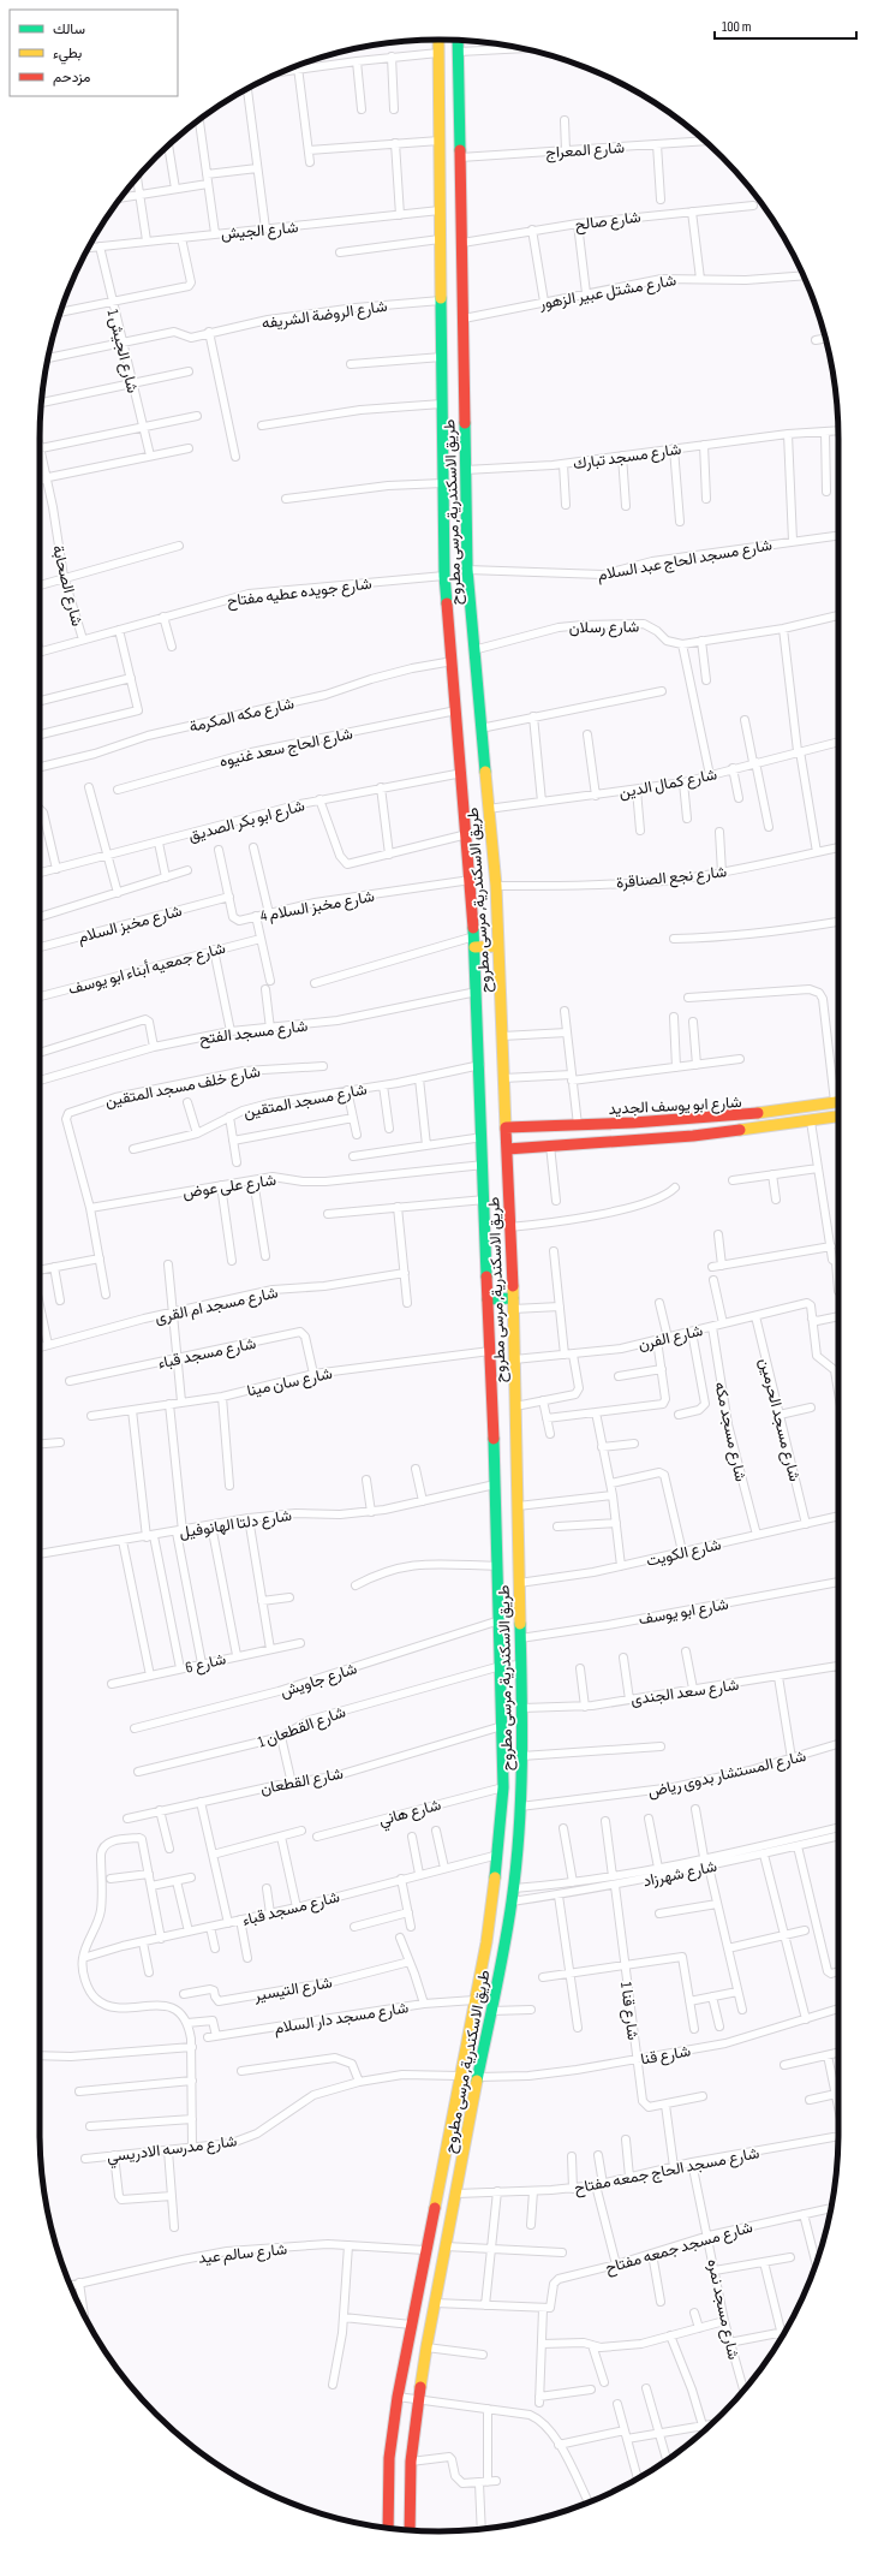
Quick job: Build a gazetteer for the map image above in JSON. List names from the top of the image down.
{
  "streets": {
    "main road": ["طريق الاسكندرية, مرسى مطروح", "شارع ابو يوسف الجديد"],
    "street": [
      "شارع المعراج",
      "شارع صالح",
      "شارع الجيش",
      "شارع مشتل عبير الزهور",
      "شارع الروضة الشريفه",
      "شارع الجيش 1",
      "شارع مسجد تبارك",
      "شارع مسجد الحاج عبد السلام",
      "شارع الصحابة",
      "شارع جويده عطيه مفتاح",
      "شارع رسلان",
      "شارع مكه المكرمة",
      "شارع الحاج سعد غنيوه",
      "شارع كمال الدين",
      "شارع ابو بكر الصديق",
      "شارع نجع الصناقرة",
      "شارع مخبز السلام 4",
      "شارع مخبز السلام",
      "شارع جمعيه أبناء ابو يوسف",
      "شارع مسجد الفتح",
      "شارع خلف مسجد المتقين",
      "شارع مسجد المتقين",
      "شارع على عوض",
      "شارع مسجد ام القرى",
      "شارع الفرن",
      "شارع مسجد قباء",
      "شارع سان مينا",
      "شارع مسجد الحرمين",
      "شارع مسجد مكه",
      "شارع دلتا الهانوفيل",
      "شارع الكويت",
      "شارع ابو يوسف",
      "شارع 6",
      "شارع جاويش",
      "شارع سعد الجندى",
      "شارع القطعان 1",
      "شارع المستشار بدوى رياض",
      "شارع القطعان",
      "شارع هاني",
      "شارع شهرزاد",
      "شارع التيسير",
      "شارع قنا 1",
      "شارع مسجد دار السلام",
      "شارع قنا",
      "شارع مدرسه الادريسي",
      "شارع مسجد الحاج جمعه مفتاح",
      "شارع مسجد جمعه مفتاح",
      "شارع سالم عيد",
      "شارع مسجد نمره"
    ]
  },
  "crossings": [
    ["شارع المعراج", "طريق الاسكندرية, مرسى مطروح"],
    ["شارع صالح", "طريق الاسكندرية, مرسى مطروح"],
    ["شارع الجيش", "شارع الجيش 1"],
    ["شارع الجيش", "طريق الاسكندرية, مرسى مطروح"],
    ["شارع مشتل عبير الزهور", "طريق الاسكندرية, مرسى مطروح"],
    ["شارع الروضة الشريفه", "شارع الجيش 1"],
    ["شارع الروضة الشريفه", "طريق الاسكندرية, مرسى مطروح"],
    ["شارع مسجد تبارك", "طريق الاسكندرية, مرسى مطروح"],
    ["طريق الاسكندرية, مرسى مطروح", "شارع مسجد الحاج عبد السلام"],
    ["طريق الاسكندرية, مرسى مطروح", "شارع جويده عطيه مفتاح"],
    ["طريق الاسكندرية, مرسى مطروح", "شارع رسلان"],
    ["طريق الاسكندرية, مرسى مطروح", "شارع مكه المكرمة"],
    ["طريق الاسكندرية, مرسى مطروح", "شارع الحاج سعد غنيوه"],
    ["طريق الاسكندرية, مرسى مطروح", "شارع كمال الدين"],
    ["طريق الاسكندرية, مرسى مطروح", "شارع ابو بكر الصديق"],
    ["طريق الاسكندرية, مرسى مطروح", "شارع نجع الصناقرة"],
    ["طريق الاسكندرية, مرسى مطروح", "شارع مخبز السلام 4"],
    ["طريق الاسكندرية, مرسى مطروح", "شارع مسجد الفتح"],
    ["طريق الاسكندرية, مرسى مطروح", "شارع مسجد المتقين"],
    ["طريق الاسكندرية, مرسى مطروح", "شارع ابو يوسف الجديد"],
    ["طريق الاسكندرية, مرسى مطروح", "شارع على عوض"],
    ["طريق الاسكندرية, مرسى مطروح", "شارع الفرن"],
    ["طريق الاسكندرية, مرسى مطروح", "شارع مسجد قباء"],
    ["طريق الاسكندرية, مرسى مطروح", "شارع سان مينا"],
    ["طريق الاسكندرية, مرسى مطروح", "شارع دلتا الهانوفيل"],
    ["طريق الاسكندرية, مرسى مطروح", "شارع الكويت"],
    ["طريق الاسكندرية, مرسى مطروح", "شارع ابو يوسف"],
    ["طريق الاسكندرية, مرسى مطروح", "شارع جاويش"],
    ["طريق الاسكندرية, مرسى مطروح", "شارع سعد الجندى"],
    ["طريق الاسكندرية, مرسى مطروح", "شارع القطعان 1"],
    ["طريق الاسكندرية, مرسى مطروح", "شارع المستشار بدوى رياض"],
    ["طريق الاسكندرية, مرسى مطروح", "شارع القطعان"],
    ["طريق الاسكندرية, مرسى مطروح", "شارع هاني"],
    ["طريق الاسكندرية, مرسى مطروح", "شارع شهرزاد"],
    ["طريق الاسكندرية, مرسى مطروح", "شارع مسجد دار السلام"],
    ["طريق الاسكندرية, مرسى مطروح", "شارع قنا"],
    ["طريق الاسكندرية, مرسى مطروح", "شارع مدرسه الادريسي"],
    ["طريق الاسكندرية, مرسى مطروح", "شارع مسجد الحاج جمعه مفتاح"],
    ["طريق الاسكندرية, مرسى مطروح", "شارع سالم عيد"],
    ["شارع الصحابة", "شارع جويده عطيه مفتاح"],
    ["شارع مخبز السلام 4", "شارع مخبز السلام"],
    ["شارع خلف مسجد المتقين", "شارع على عوض"],
    ["شارع الفرن", "شارع مسجد الحرمين"],
    ["شارع الفرن", "شارع مسجد مكه"],
    ["شارع مسجد قباء", "شارع سان مينا"],
    ["شارع مسجد الحرمين", "شارع الكويت"],
    ["شارع مسجد مكه", "شارع الكويت"],
    ["شارع شهرزاد", "شارع قنا 1"],
    ["شارع قنا 1", "شارع قنا"],
    ["شارع مسجد الحاج جمعه مفتاح", "شارع مسجد نمره"],
    ["شارع مسجد جمعه مفتاح", "شارع مسجد نمره"]
  ],
  "legend": ["سالك", "بطيء", "مزدحم"],
  "scale_bar": "100 m"
}
